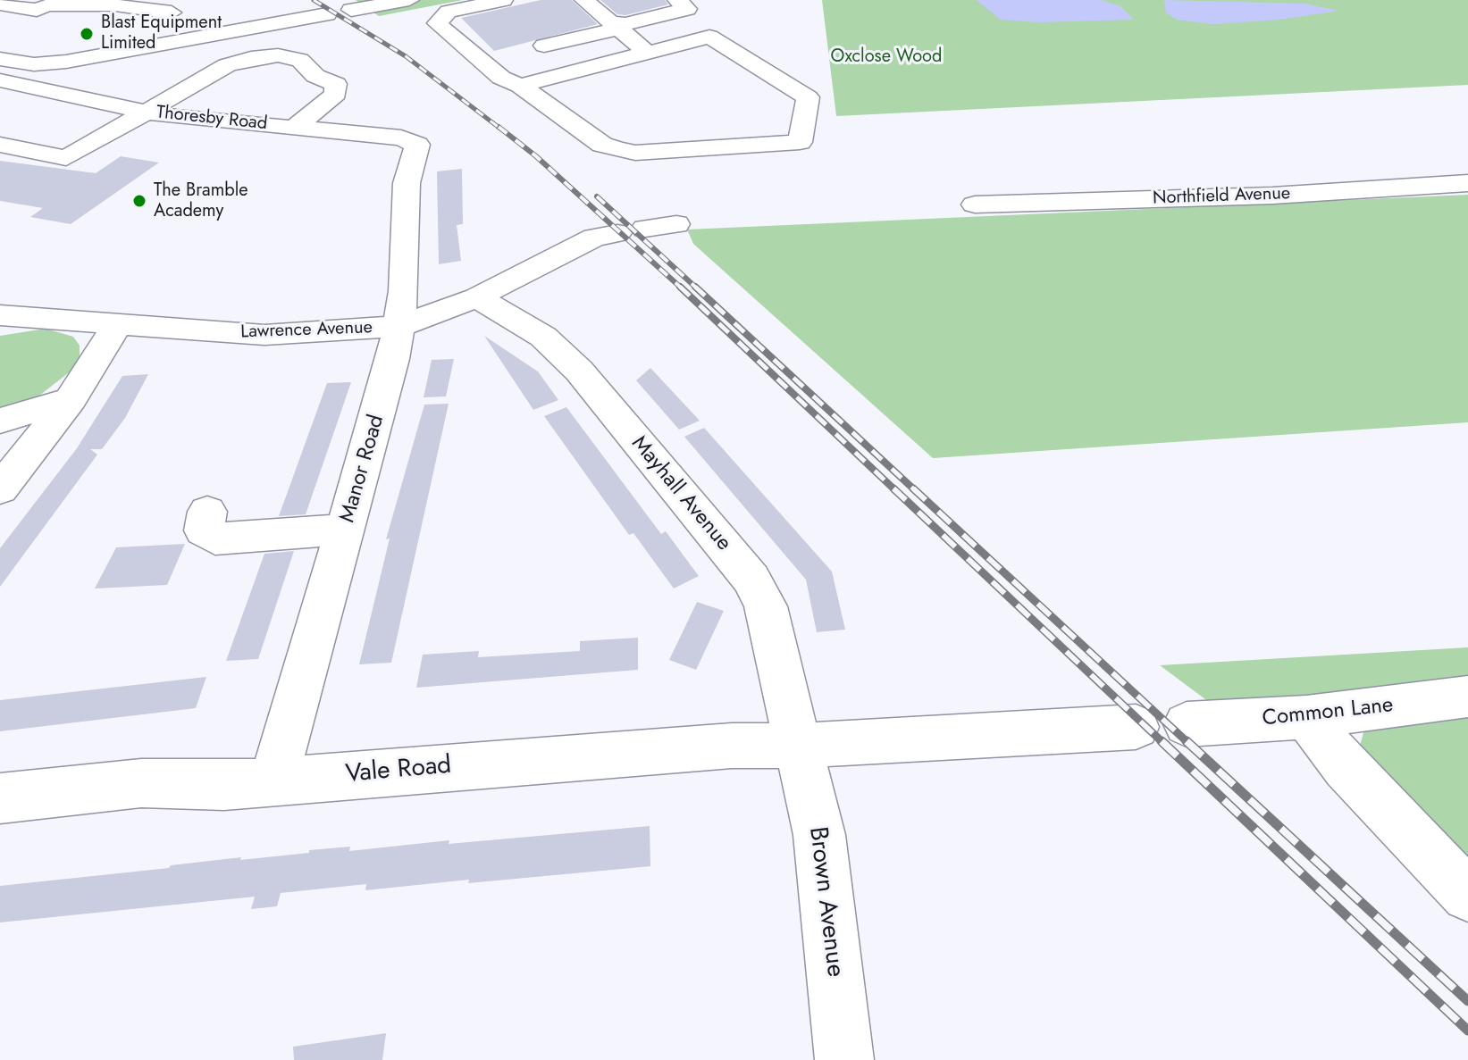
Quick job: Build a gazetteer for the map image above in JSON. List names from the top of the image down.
{
  "streets": {
    "street": [
      "Thoresby Road",
      "Northfield Avenue",
      "Lawrence Avenue",
      "Manor Road",
      "Mayhall Avenue",
      "Common Lane",
      "Vale Road",
      "Brown Avenue"
    ]
  },
  "crossings": [
    ["Thoresby Road", "Manor Road"],
    ["Lawrence Avenue", "Manor Road"],
    ["Lawrence Avenue", "Mayhall Avenue"],
    ["Manor Road", "Vale Road"],
    ["Mayhall Avenue", "Vale Road"],
    ["Mayhall Avenue", "Brown Avenue"],
    ["Vale Road", "Brown Avenue"]
  ],
  "parks": ["Oxclose Wood"],
  "places": ["Blast Equipment Limited", "The Bramble Academy"]
}
